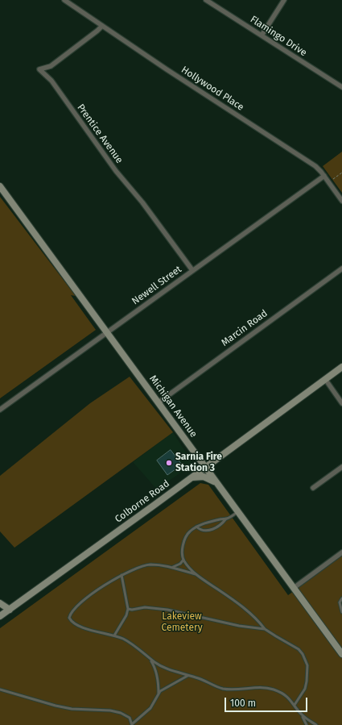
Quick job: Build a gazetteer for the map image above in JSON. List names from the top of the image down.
{
  "streets": {
    "main road": ["Michigan Avenue", "Colborne Road"],
    "street": [
      "Flamingo Drive",
      "Hollywood Place",
      "Prentice Avenue",
      "Newell Street",
      "Marcin Road"
    ]
  },
  "crossings": [
    ["Hollywood Place", "Prentice Avenue"],
    ["Hollywood Place", "Newell Street"],
    ["Prentice Avenue", "Newell Street"],
    ["Newell Street", "Michigan Avenue"],
    ["Marcin Road", "Michigan Avenue"],
    ["Michigan Avenue", "Colborne Road"]
  ],
  "parks": ["Lakeview Cemetery"],
  "places": ["Sarnia Fire Station 3"],
  "scale_bar": "100 m"
}
